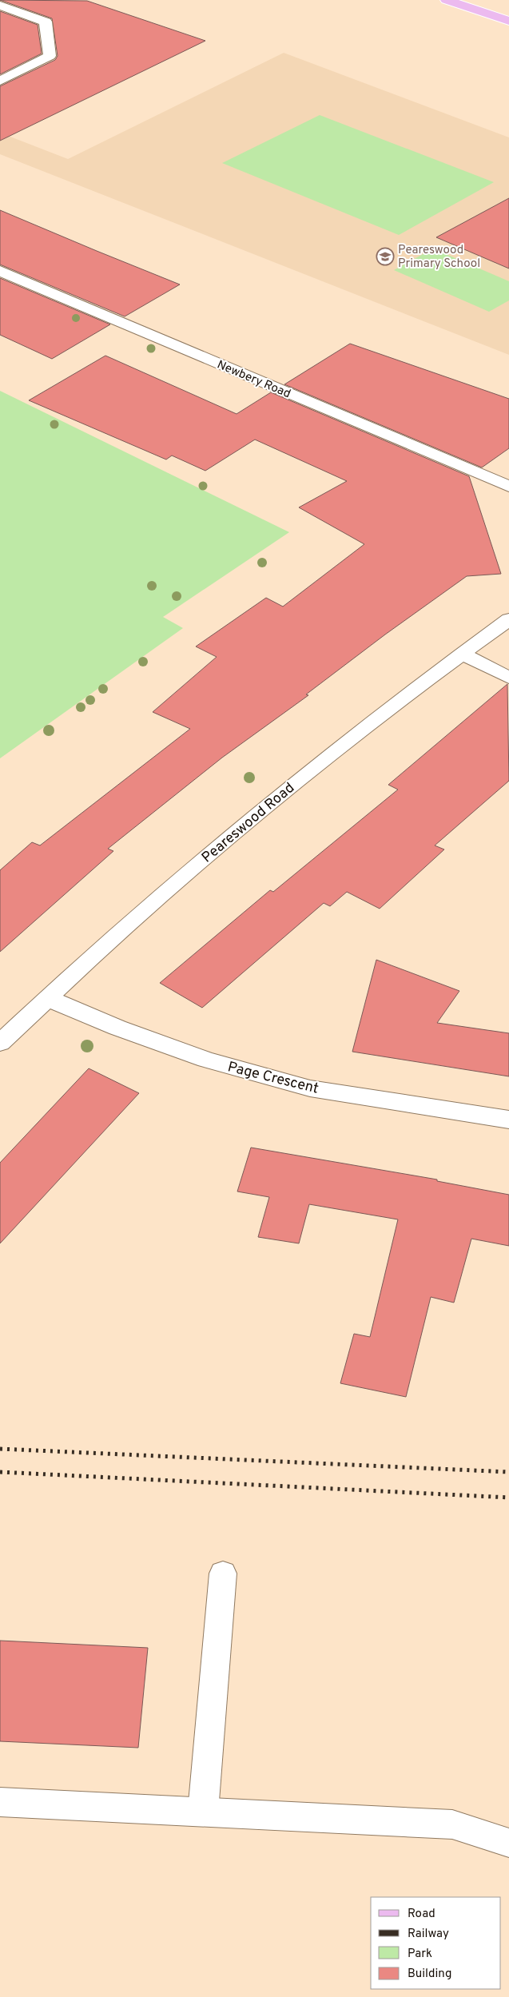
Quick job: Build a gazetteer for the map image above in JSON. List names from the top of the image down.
{
  "streets": {
    "street": ["Newbery Road", "Peareswood Road", "Page Crescent"]
  },
  "crossings": [
    ["Peareswood Road", "Page Crescent"]
  ],
  "places": {
    "school or university": ["Peareswood Primary School"]
  },
  "legend": [
    "Road",
    "Railway",
    "Park",
    "Building"
  ]
}
